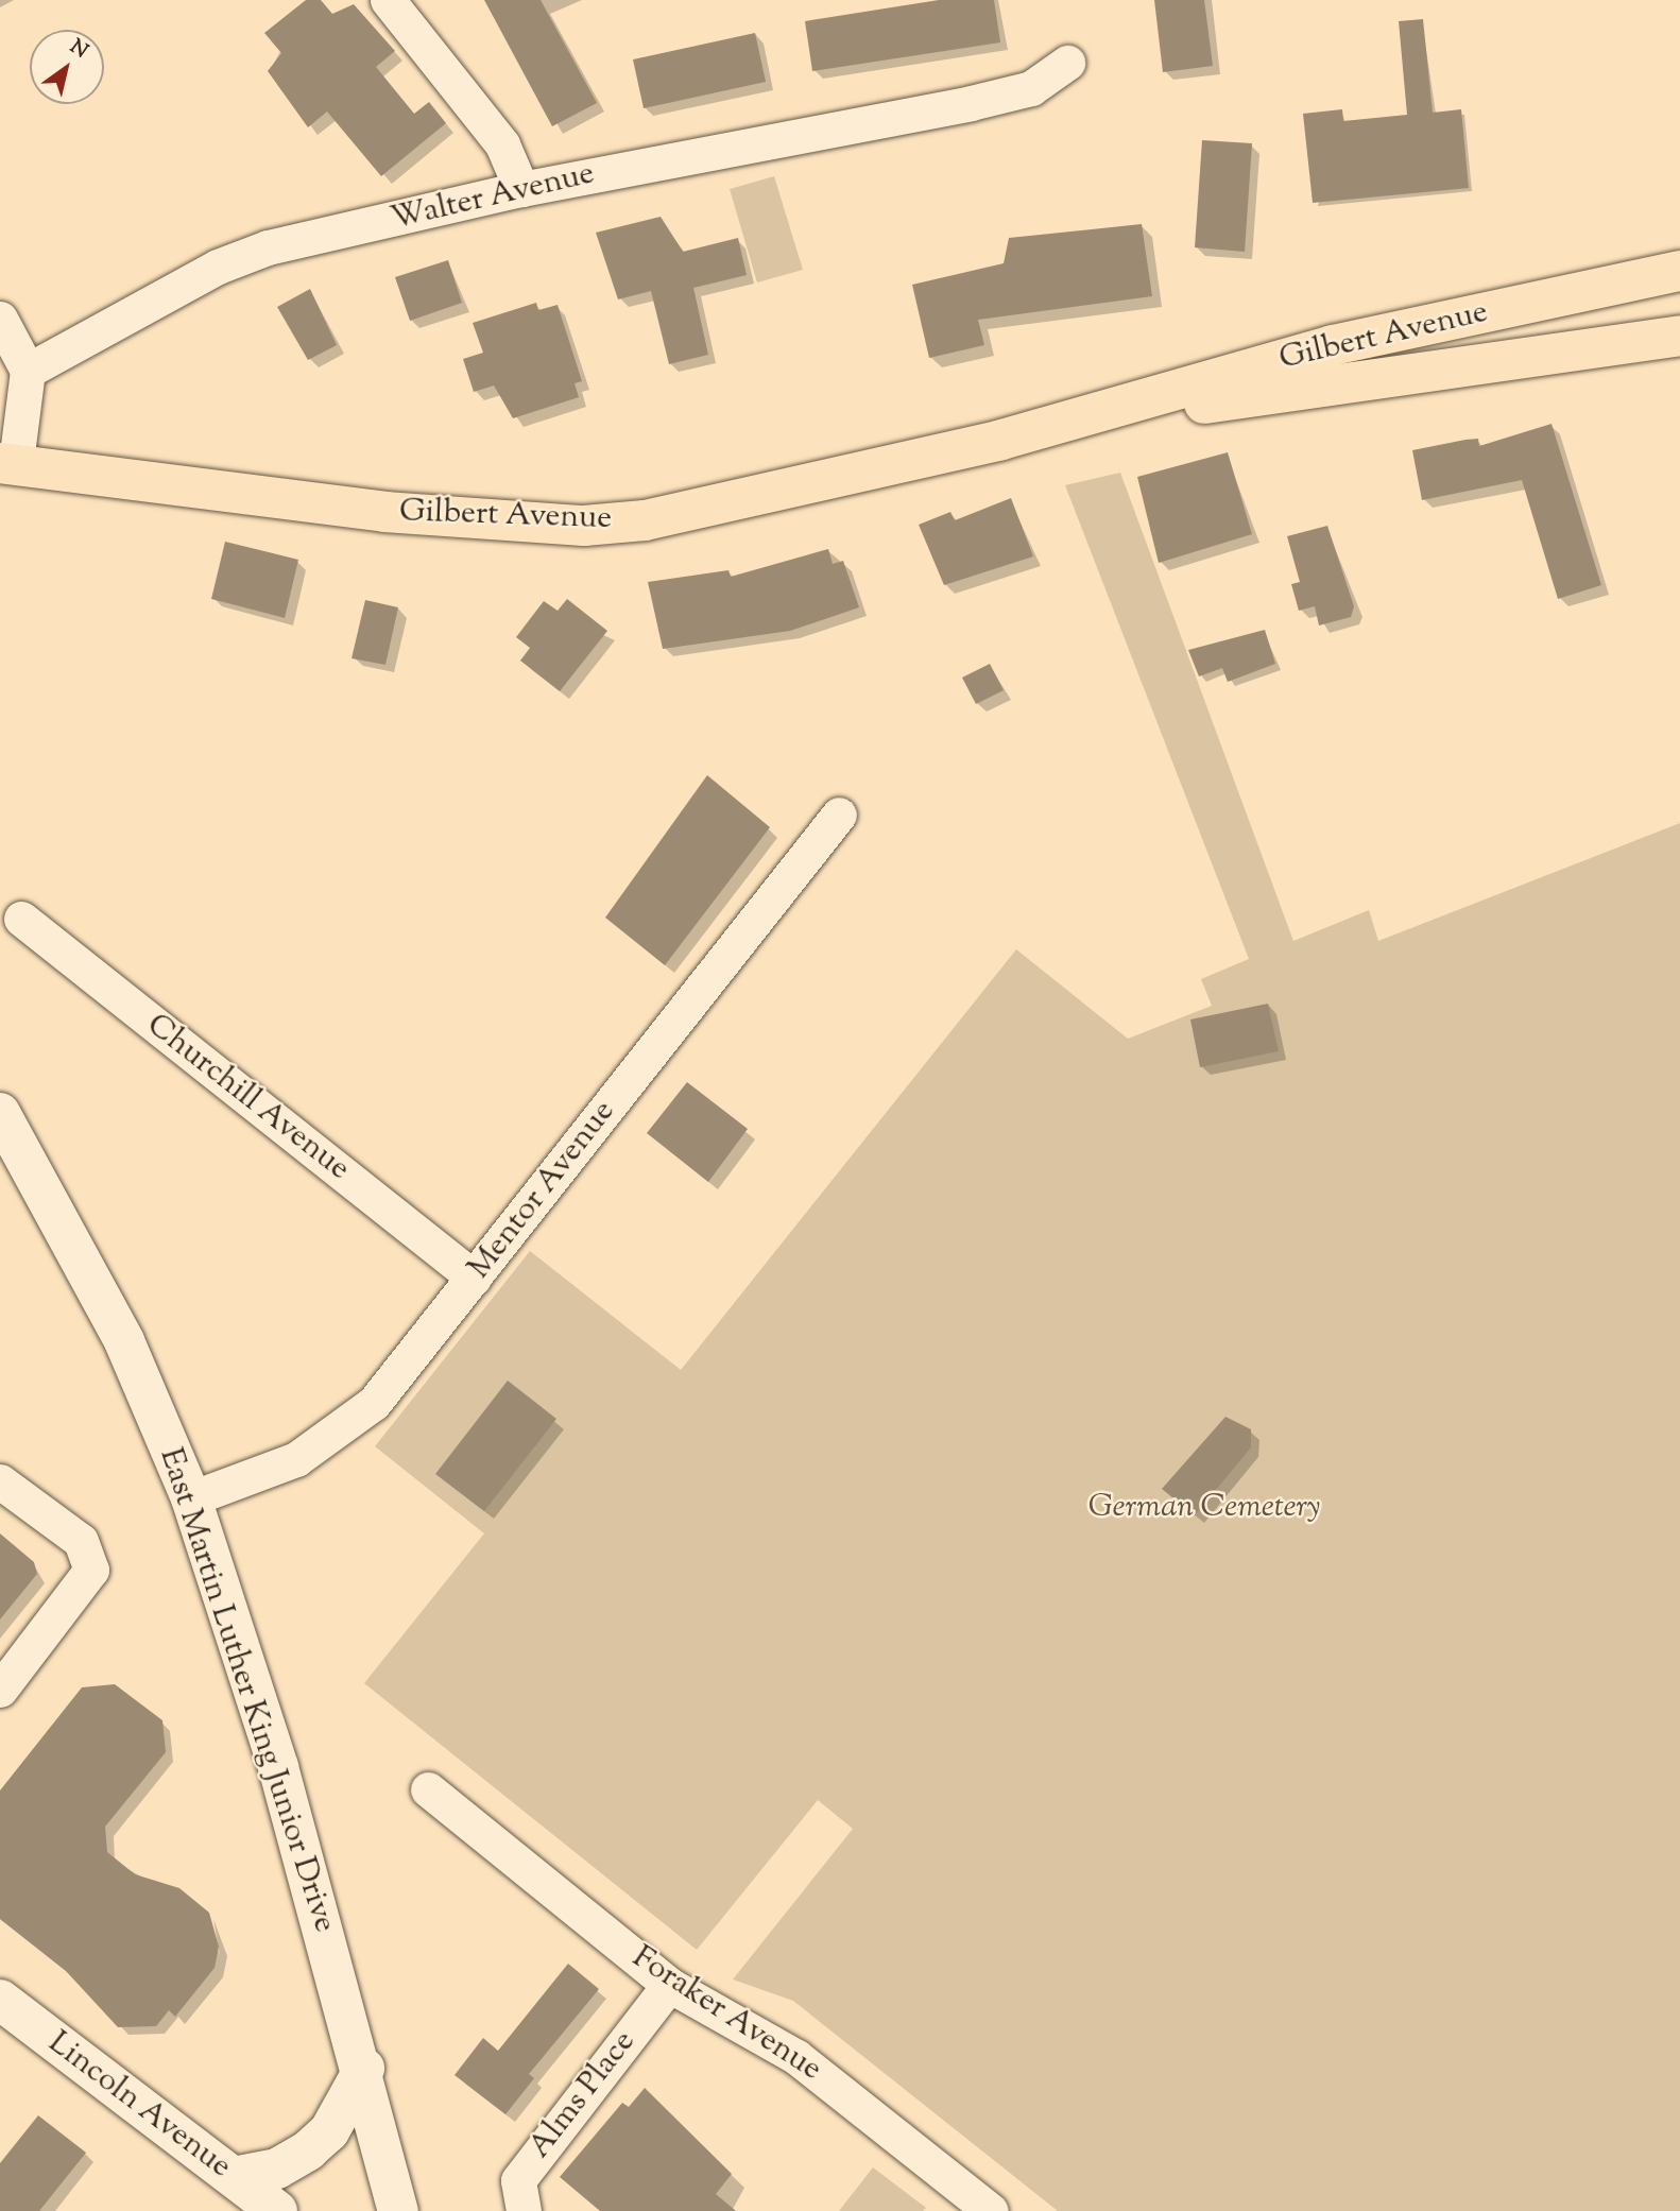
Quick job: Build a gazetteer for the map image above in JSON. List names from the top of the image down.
{
  "streets": {
    "main road": ["Gilbert Avenue", "East Martin Luther King Junior Drive", "Lincoln Avenue"],
    "street": [
      "Walter Avenue",
      "Churchill Avenue",
      "Mentor Avenue",
      "Foraker Avenue",
      "Alms Place"
    ]
  },
  "crossings": [
    ["Churchill Avenue", "Mentor Avenue"],
    ["Mentor Avenue", "East Martin Luther King Junior Drive"],
    ["Foraker Avenue", "Alms Place"]
  ],
  "parks": ["German Cemetery"],
  "north": "top right"
}
